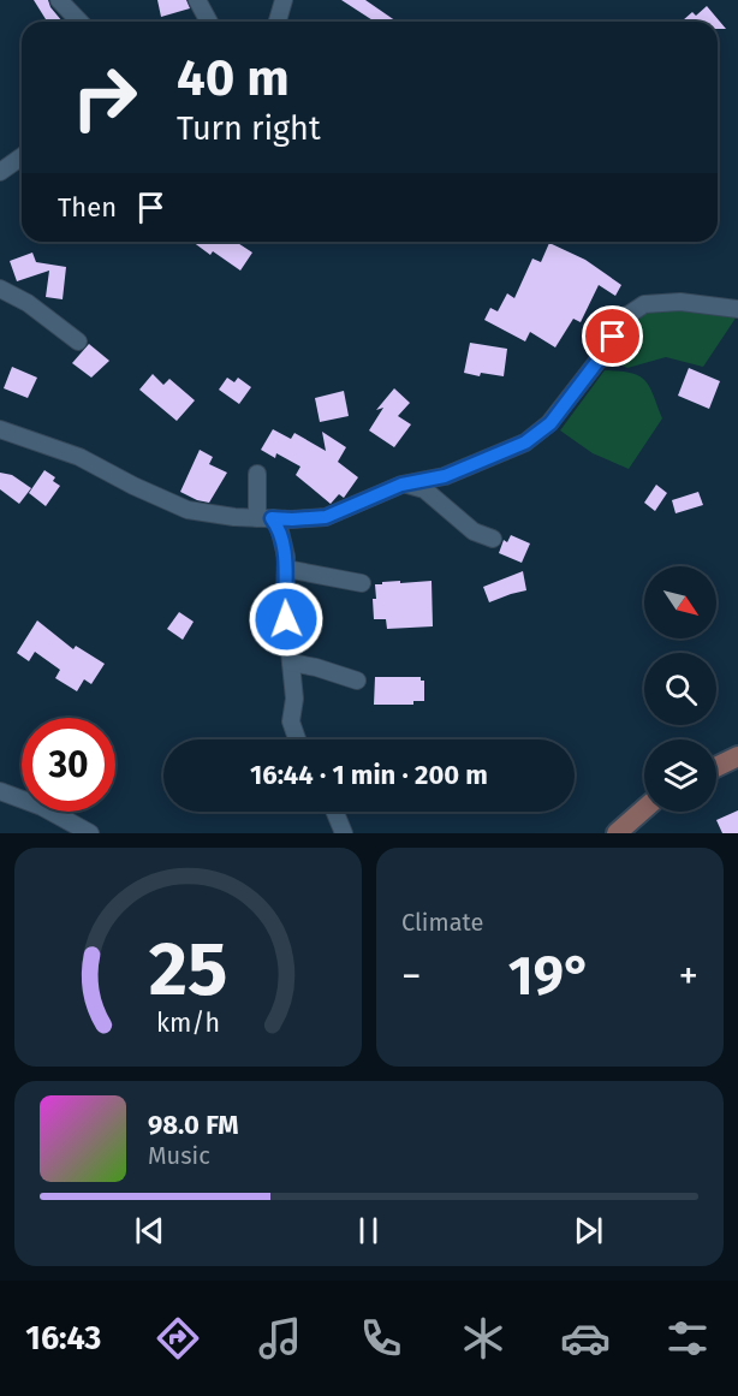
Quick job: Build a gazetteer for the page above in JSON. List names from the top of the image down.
{
  "north": "bottom right",
  "page": {
    "turn": ["40 m", "Turn right"],
    "then": "Then",
    "limit": "30",
    "trip": "16:44 · 1 min · 200 m",
    "tile": "Climate",
    "heat": ["−", "19°", "+"],
    "song": ["98.0 FM", "Music"],
    "tabs": "16:43",
    "gauge": ["25", "km/h"]
  }
}
